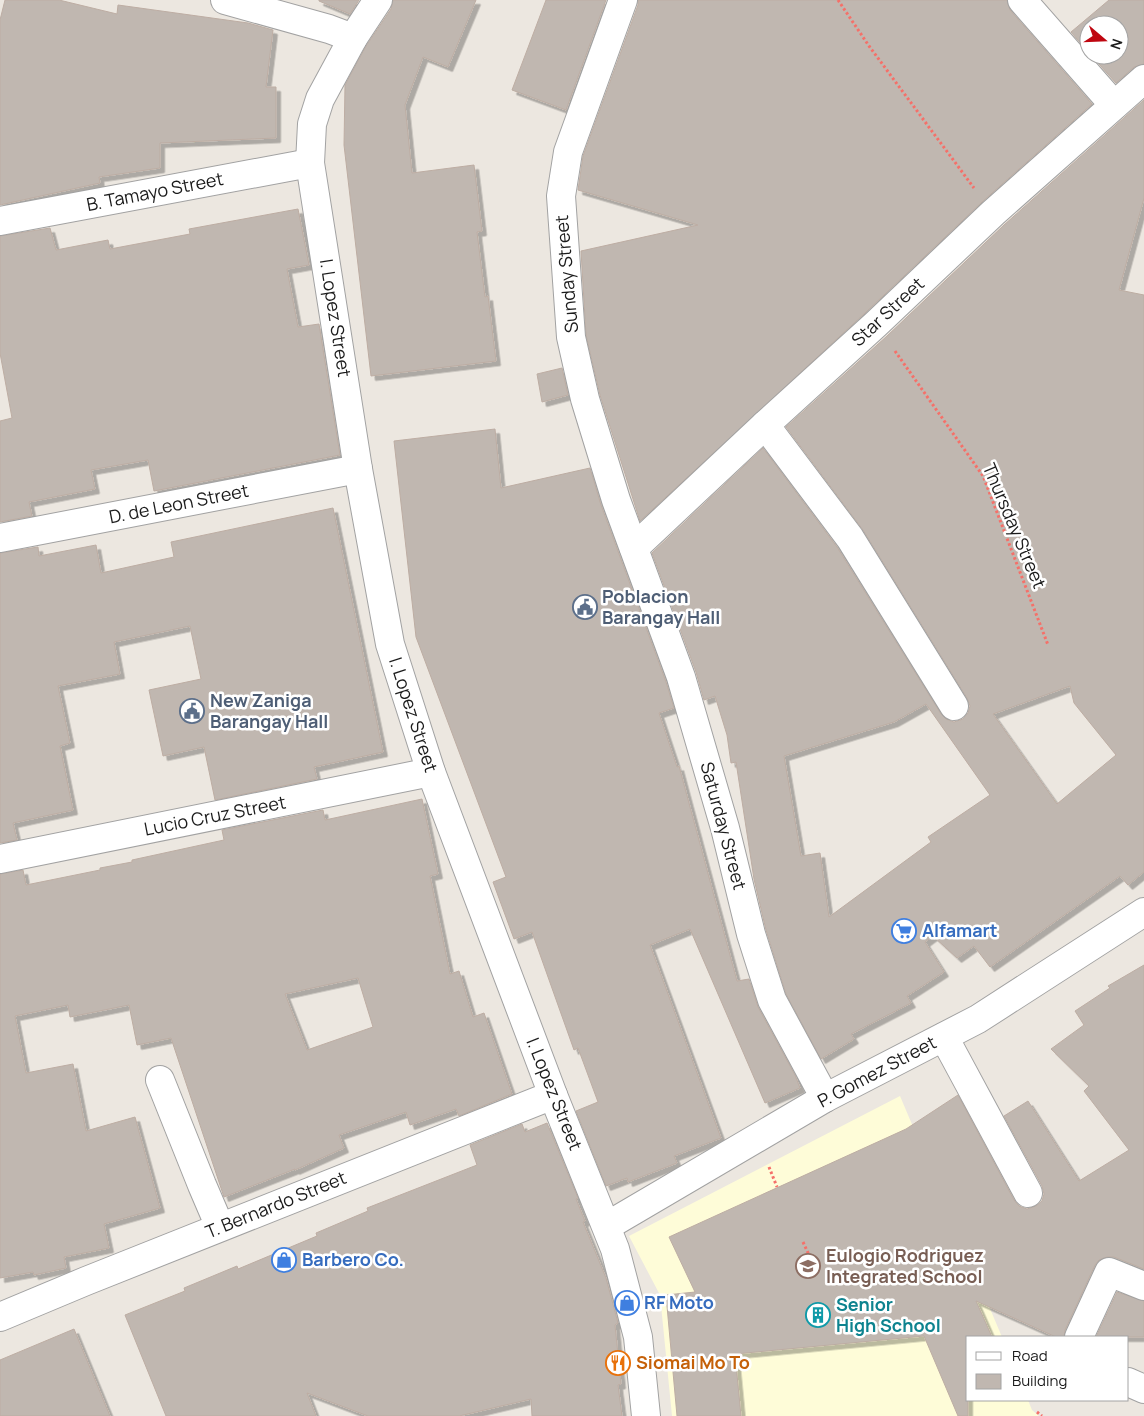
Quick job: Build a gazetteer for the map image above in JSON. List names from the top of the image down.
{
  "streets": {
    "street": [
      "B. Tamayo Street",
      "Sunday Street",
      "Star Street",
      "I. Lopez Street",
      "D. de Leon Street",
      "Lucio Cruz Street",
      "Saturday Street",
      "P. Gomez Street",
      "T. Bernardo Street"
    ],
    "path": ["Thursday Street"]
  },
  "crossings": [
    ["B. Tamayo Street", "I. Lopez Street"],
    ["Sunday Street", "Star Street"],
    ["Sunday Street", "Saturday Street"],
    ["Star Street", "Thursday Street"],
    ["Star Street", "Saturday Street"],
    ["I. Lopez Street", "D. de Leon Street"],
    ["I. Lopez Street", "Lucio Cruz Street"],
    ["I. Lopez Street", "P. Gomez Street"],
    ["I. Lopez Street", "T. Bernardo Street"],
    ["Saturday Street", "P. Gomez Street"]
  ],
  "places": {
    "public building": ["Poblacion Barangay Hall", "New Zaniga Barangay Hall"],
    "supermarket": ["Alfamart"],
    "shop": ["Barbero Co.", "RF Moto"],
    "school or university": ["Eulogio Rodriguez Integrated School"],
    "building": ["Senior High School"],
    "restaurant": ["Siomai Mo To"]
  },
  "legend": ["Road", "Building"],
  "north": "right"
}
